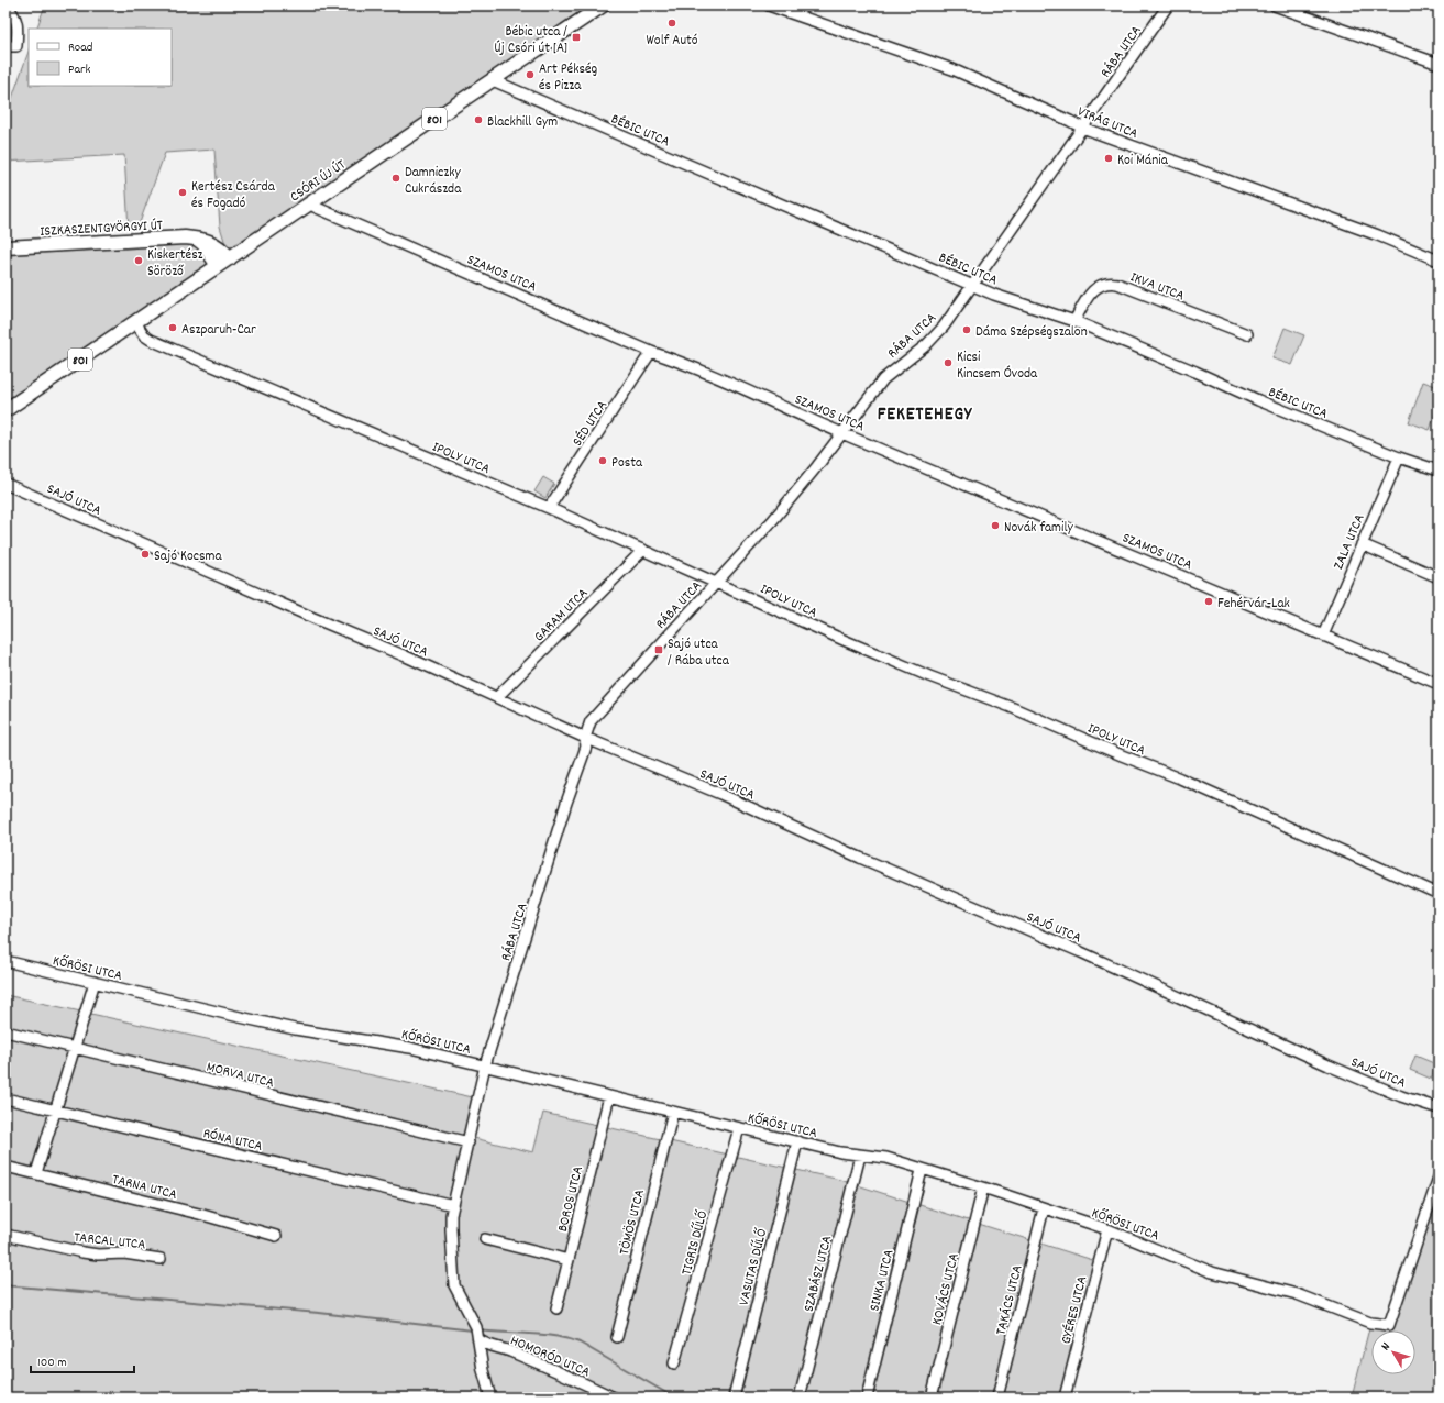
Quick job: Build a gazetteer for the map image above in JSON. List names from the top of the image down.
{
  "streets": {
    "main road": ["801", "CSÓRI ÚJ ÚT", "ISZKASZENTGYÖRGYI ÚT"],
    "street": [
      "RÁBA UTCA",
      "VIRÁG UTCA",
      "BÉBIC UTCA",
      "SZAMOS UTCA",
      "IKVA UTCA",
      "SÉD UTCA",
      "IPOLY UTCA",
      "SAJÓ UTCA",
      "ZALA UTCA",
      "GARAM UTCA",
      "KŐRÖSI UTCA",
      "MORVA UTCA",
      "RÓNA UTCA",
      "TARNA UTCA",
      "BOROS UTCA",
      "TÖMÖS UTCA",
      "TARCAL UTCA",
      "TIGRIS DŰLŐ",
      "VASUTAS DŰLŐ",
      "SZABÁSZ UTCA",
      "SINKA UTCA",
      "KOVÁCS UTCA",
      "TAKÁCS UTCA",
      "GYÉRES UTCA",
      "HOMORÓD UTCA"
    ]
  },
  "crossings": [
    ["RÁBA UTCA", "VIRÁG UTCA"],
    ["RÁBA UTCA", "BÉBIC UTCA"],
    ["RÁBA UTCA", "SZAMOS UTCA"],
    ["RÁBA UTCA", "IPOLY UTCA"],
    ["RÁBA UTCA", "SAJÓ UTCA"],
    ["RÁBA UTCA", "KŐRÖSI UTCA"],
    ["RÁBA UTCA", "MORVA UTCA"],
    ["RÁBA UTCA", "RÓNA UTCA"],
    ["RÁBA UTCA", "HOMORÓD UTCA"],
    ["BÉBIC UTCA", "CSÓRI ÚJ ÚT"],
    ["BÉBIC UTCA", "IKVA UTCA"],
    ["BÉBIC UTCA", "ZALA UTCA"],
    ["CSÓRI ÚJ ÚT", "ISZKASZENTGYÖRGYI ÚT"],
    ["CSÓRI ÚJ ÚT", "SZAMOS UTCA"],
    ["CSÓRI ÚJ ÚT", "IPOLY UTCA"],
    ["SZAMOS UTCA", "SÉD UTCA"],
    ["SZAMOS UTCA", "ZALA UTCA"],
    ["SÉD UTCA", "IPOLY UTCA"],
    ["IPOLY UTCA", "GARAM UTCA"],
    ["SAJÓ UTCA", "GARAM UTCA"],
    ["KŐRÖSI UTCA", "BOROS UTCA"],
    ["KŐRÖSI UTCA", "TÖMÖS UTCA"],
    ["KŐRÖSI UTCA", "TIGRIS DŰLŐ"],
    ["KŐRÖSI UTCA", "VASUTAS DŰLŐ"],
    ["KŐRÖSI UTCA", "SZABÁSZ UTCA"],
    ["KŐRÖSI UTCA", "SINKA UTCA"],
    ["KŐRÖSI UTCA", "KOVÁCS UTCA"],
    ["KŐRÖSI UTCA", "TAKÁCS UTCA"],
    ["KŐRÖSI UTCA", "GYÉRES UTCA"]
  ],
  "districts": ["FEKETEHEGY"],
  "places": {
    "other": [
      "Wolf Autó",
      "Art Pékség és Pizza",
      "Blackhill Gym",
      "Koi Mánia",
      "Damniczky Cukrászda",
      "Kertész Csárda és Fogadó",
      "Kiskertész Söröző",
      "Aszparuh-Car",
      "Dáma Szépségszalon",
      "Kicsi Kincsem Óvoda",
      "Posta",
      "Novák family",
      "Sajó Kocsma",
      "Fehérvár-Lak"
    ],
    "transit": ["Bébic utca / Új Csóri út [A]", "Sajó utca / Rába utca"]
  },
  "legend": ["Road", "Park"],
  "scale_bar": "100 m",
  "north": "top left"
}
